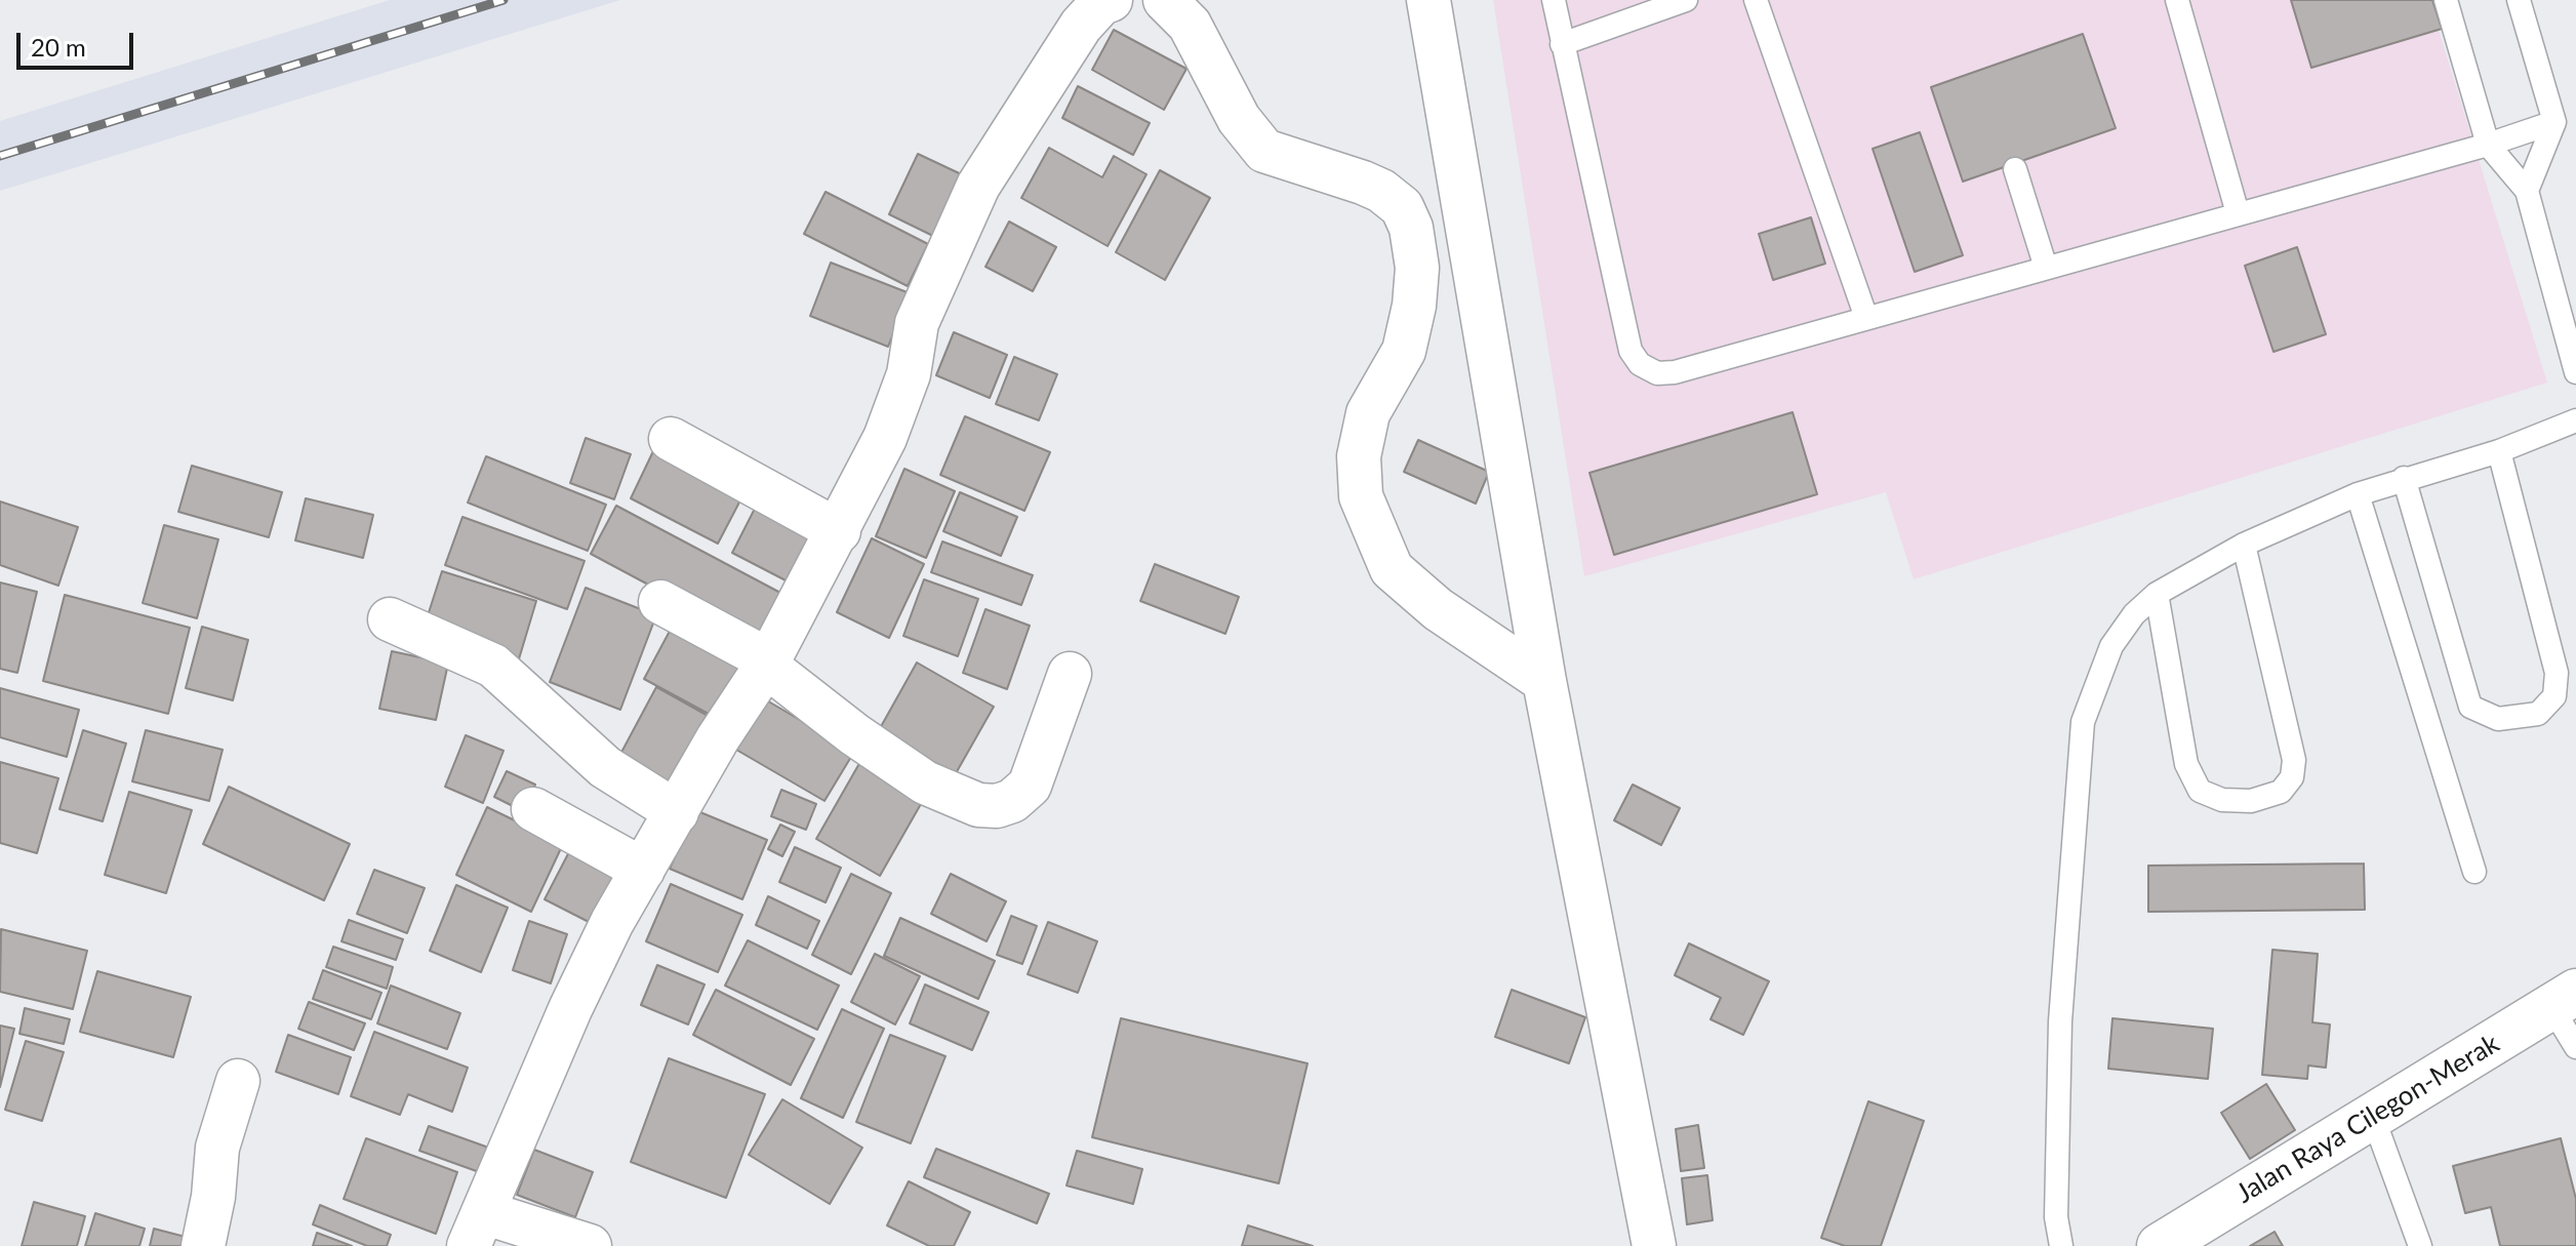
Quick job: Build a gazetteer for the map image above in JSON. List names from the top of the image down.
{
  "streets": {
    "highway": ["Jalan Raya Cilegon-Merak"]
  },
  "scale_bar": "20 m"
}
